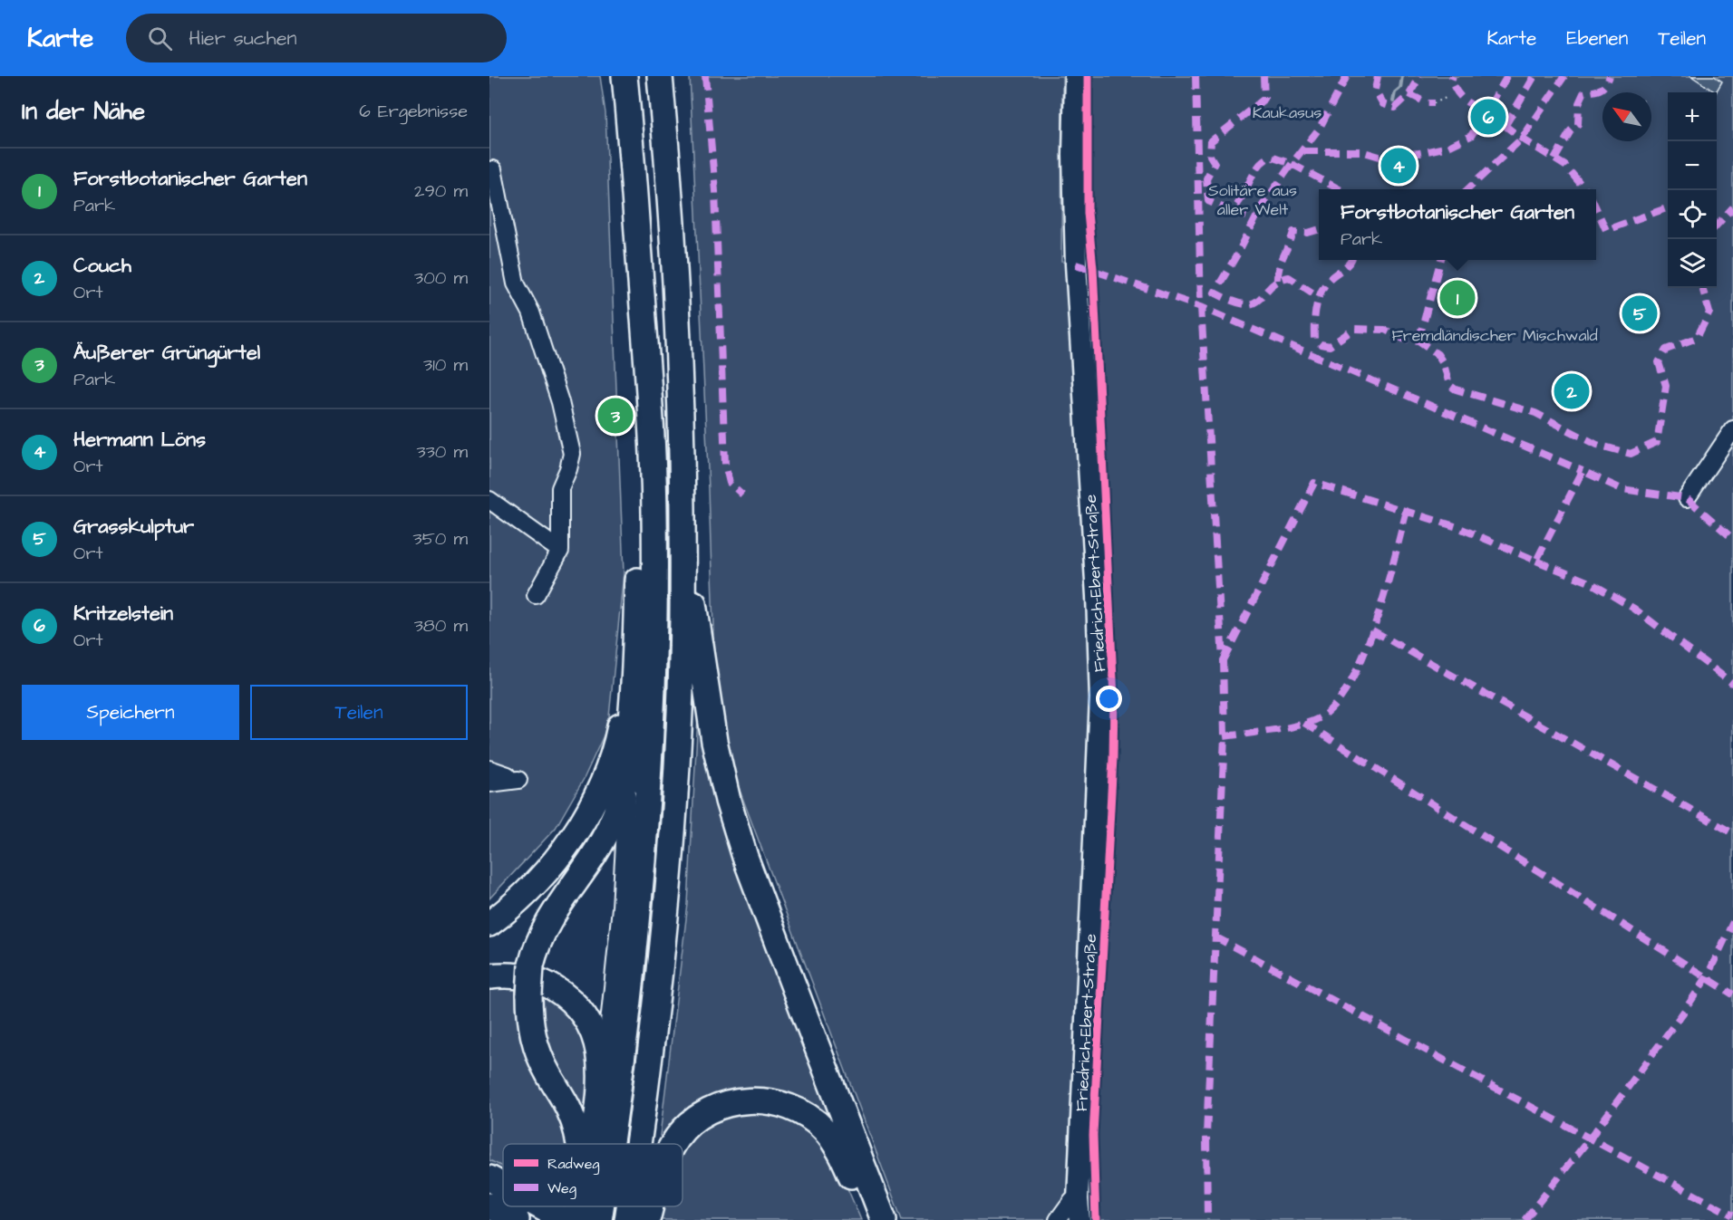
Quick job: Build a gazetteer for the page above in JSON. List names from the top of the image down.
{
  "streets": {
    "main road": ["Friedrich-Ebert-Straße"]
  },
  "parks": ["Kaukasus", "Solitäre aus aller Welt", "Fremdländischer Mischwald"],
  "legend": ["Radweg", "Weg"],
  "north": "top left",
  "page": {
    "header": "Karte",
    "search": "Hier suchen",
    "nav": ["Karte", "Ebenen", "Teilen"],
    "heading": ["In der Nähe", "6 Ergebnisse"],
    "map_buttons": ["+", "−"],
    "pins": [
      "6",
      "4",
      "1",
      "5",
      "2",
      "3"
    ],
    "list": [
      {
        "mark": "1",
        "name": "Forstbotanischer Garten",
        "note": "Park",
        "value": "290 m"
      },
      {
        "mark": "2",
        "name": "Couch",
        "note": "Ort",
        "value": "300 m"
      },
      {
        "mark": "3",
        "name": "Äußerer Grüngürtel",
        "note": "Park",
        "value": "310 m"
      },
      {
        "mark": "4",
        "name": "Hermann Löns",
        "note": "Ort",
        "value": "330 m"
      },
      {
        "mark": "5",
        "name": "Grasskulptur",
        "note": "Ort",
        "value": "350 m"
      },
      {
        "mark": "6",
        "name": "Kritzelstein",
        "note": "Ort",
        "value": "380 m"
      }
    ],
    "popup": ["Forstbotanischer Garten", "Park"],
    "buttons": ["Speichern", "Teilen"]
  }
}
